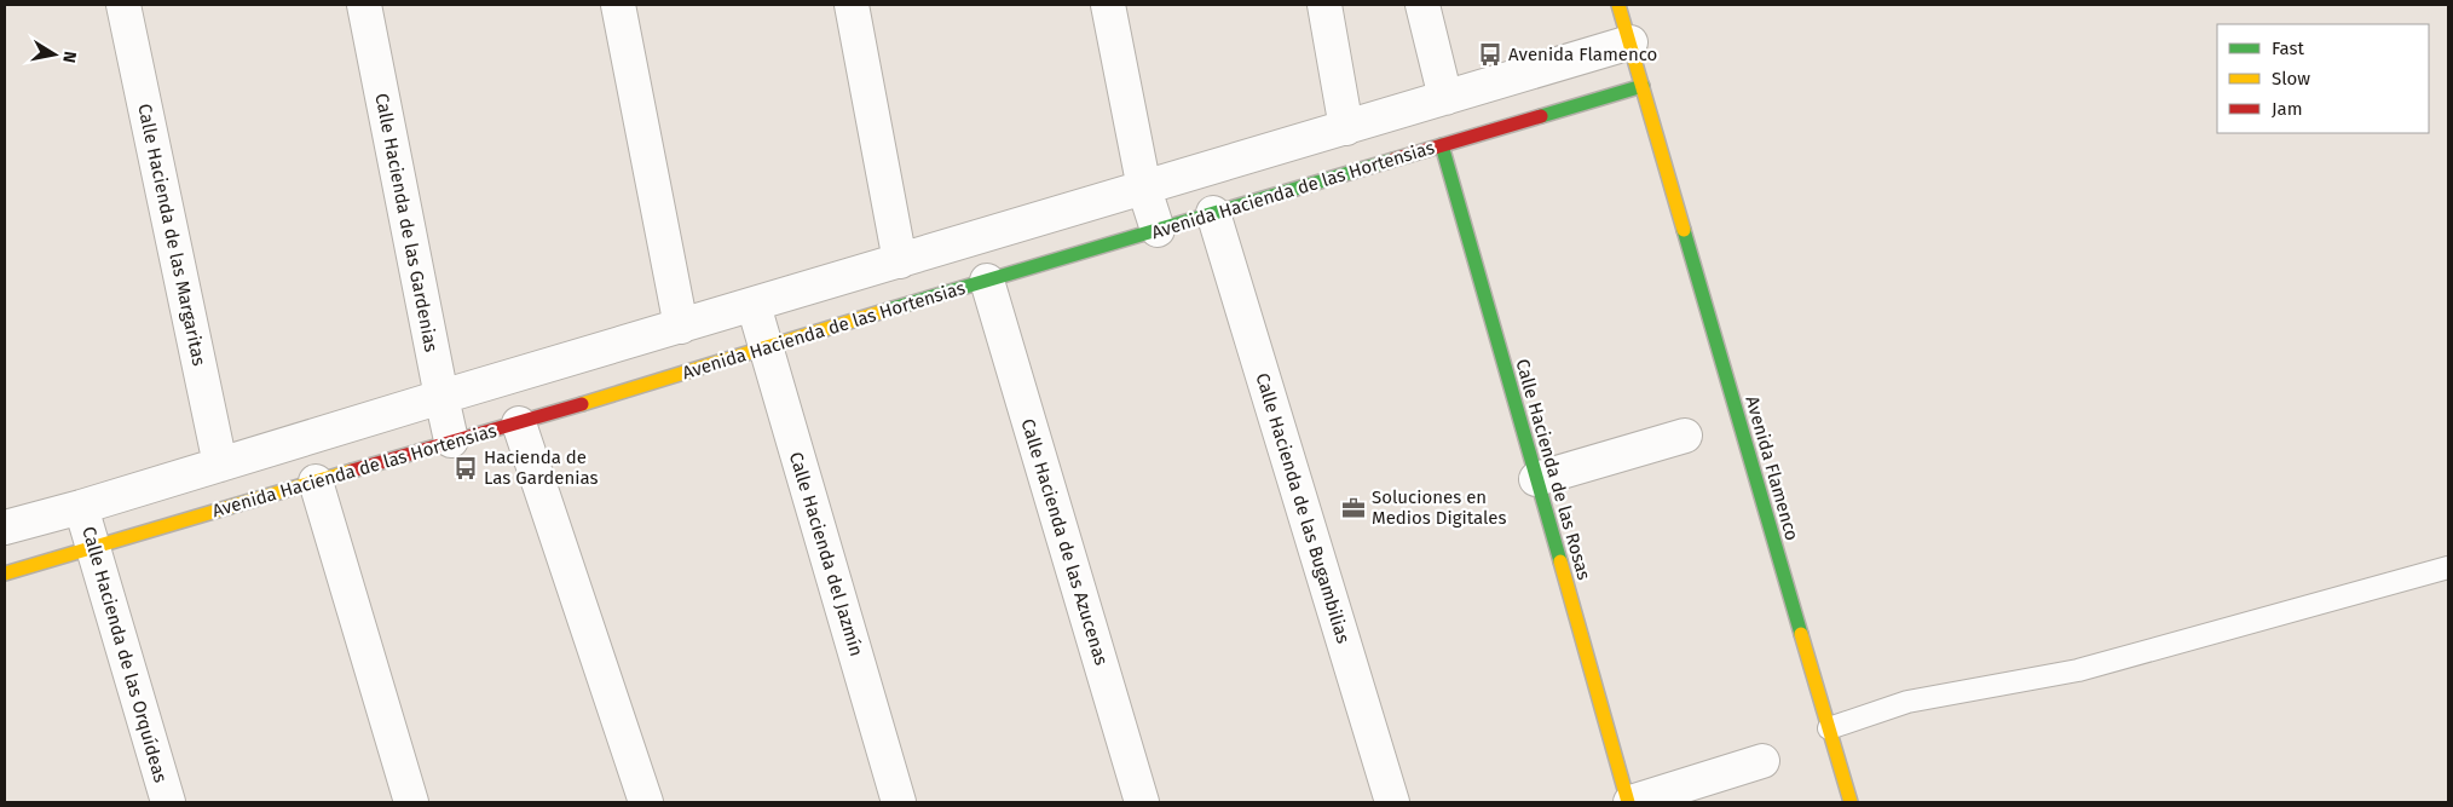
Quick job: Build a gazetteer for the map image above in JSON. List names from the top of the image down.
{
  "streets": {
    "street": [
      "Avenida Hacienda de las Hortensias",
      "Calle Hacienda de las Gardenias",
      "Calle Hacienda de las Margaritas",
      "Avenida Flamenco",
      "Calle Hacienda de las Rosas",
      "Calle Hacienda de las Bugambilias",
      "Calle Hacienda de las Azucenas",
      "Calle Hacienda del Jazmín",
      "Calle Hacienda de las Orquídeas"
    ]
  },
  "crossings": [
    ["Avenida Hacienda de las Hortensias", "Calle Hacienda de las Gardenias"],
    ["Avenida Hacienda de las Hortensias", "Avenida Flamenco"],
    ["Avenida Hacienda de las Hortensias", "Calle Hacienda de las Rosas"],
    ["Avenida Hacienda de las Hortensias", "Calle Hacienda de las Bugambilias"],
    ["Avenida Hacienda de las Hortensias", "Calle Hacienda de las Azucenas"],
    ["Avenida Hacienda de las Hortensias", "Calle Hacienda del Jazmín"],
    ["Avenida Hacienda de las Hortensias", "Calle Hacienda de las Orquídeas"]
  ],
  "places": {
    "bus stop": ["Avenida Flamenco", "Hacienda de Las Gardenias"],
    "office": ["Soluciones en Medios Digitales"]
  },
  "legend": ["Fast", "Slow", "Jam"],
  "north": "right"
}
